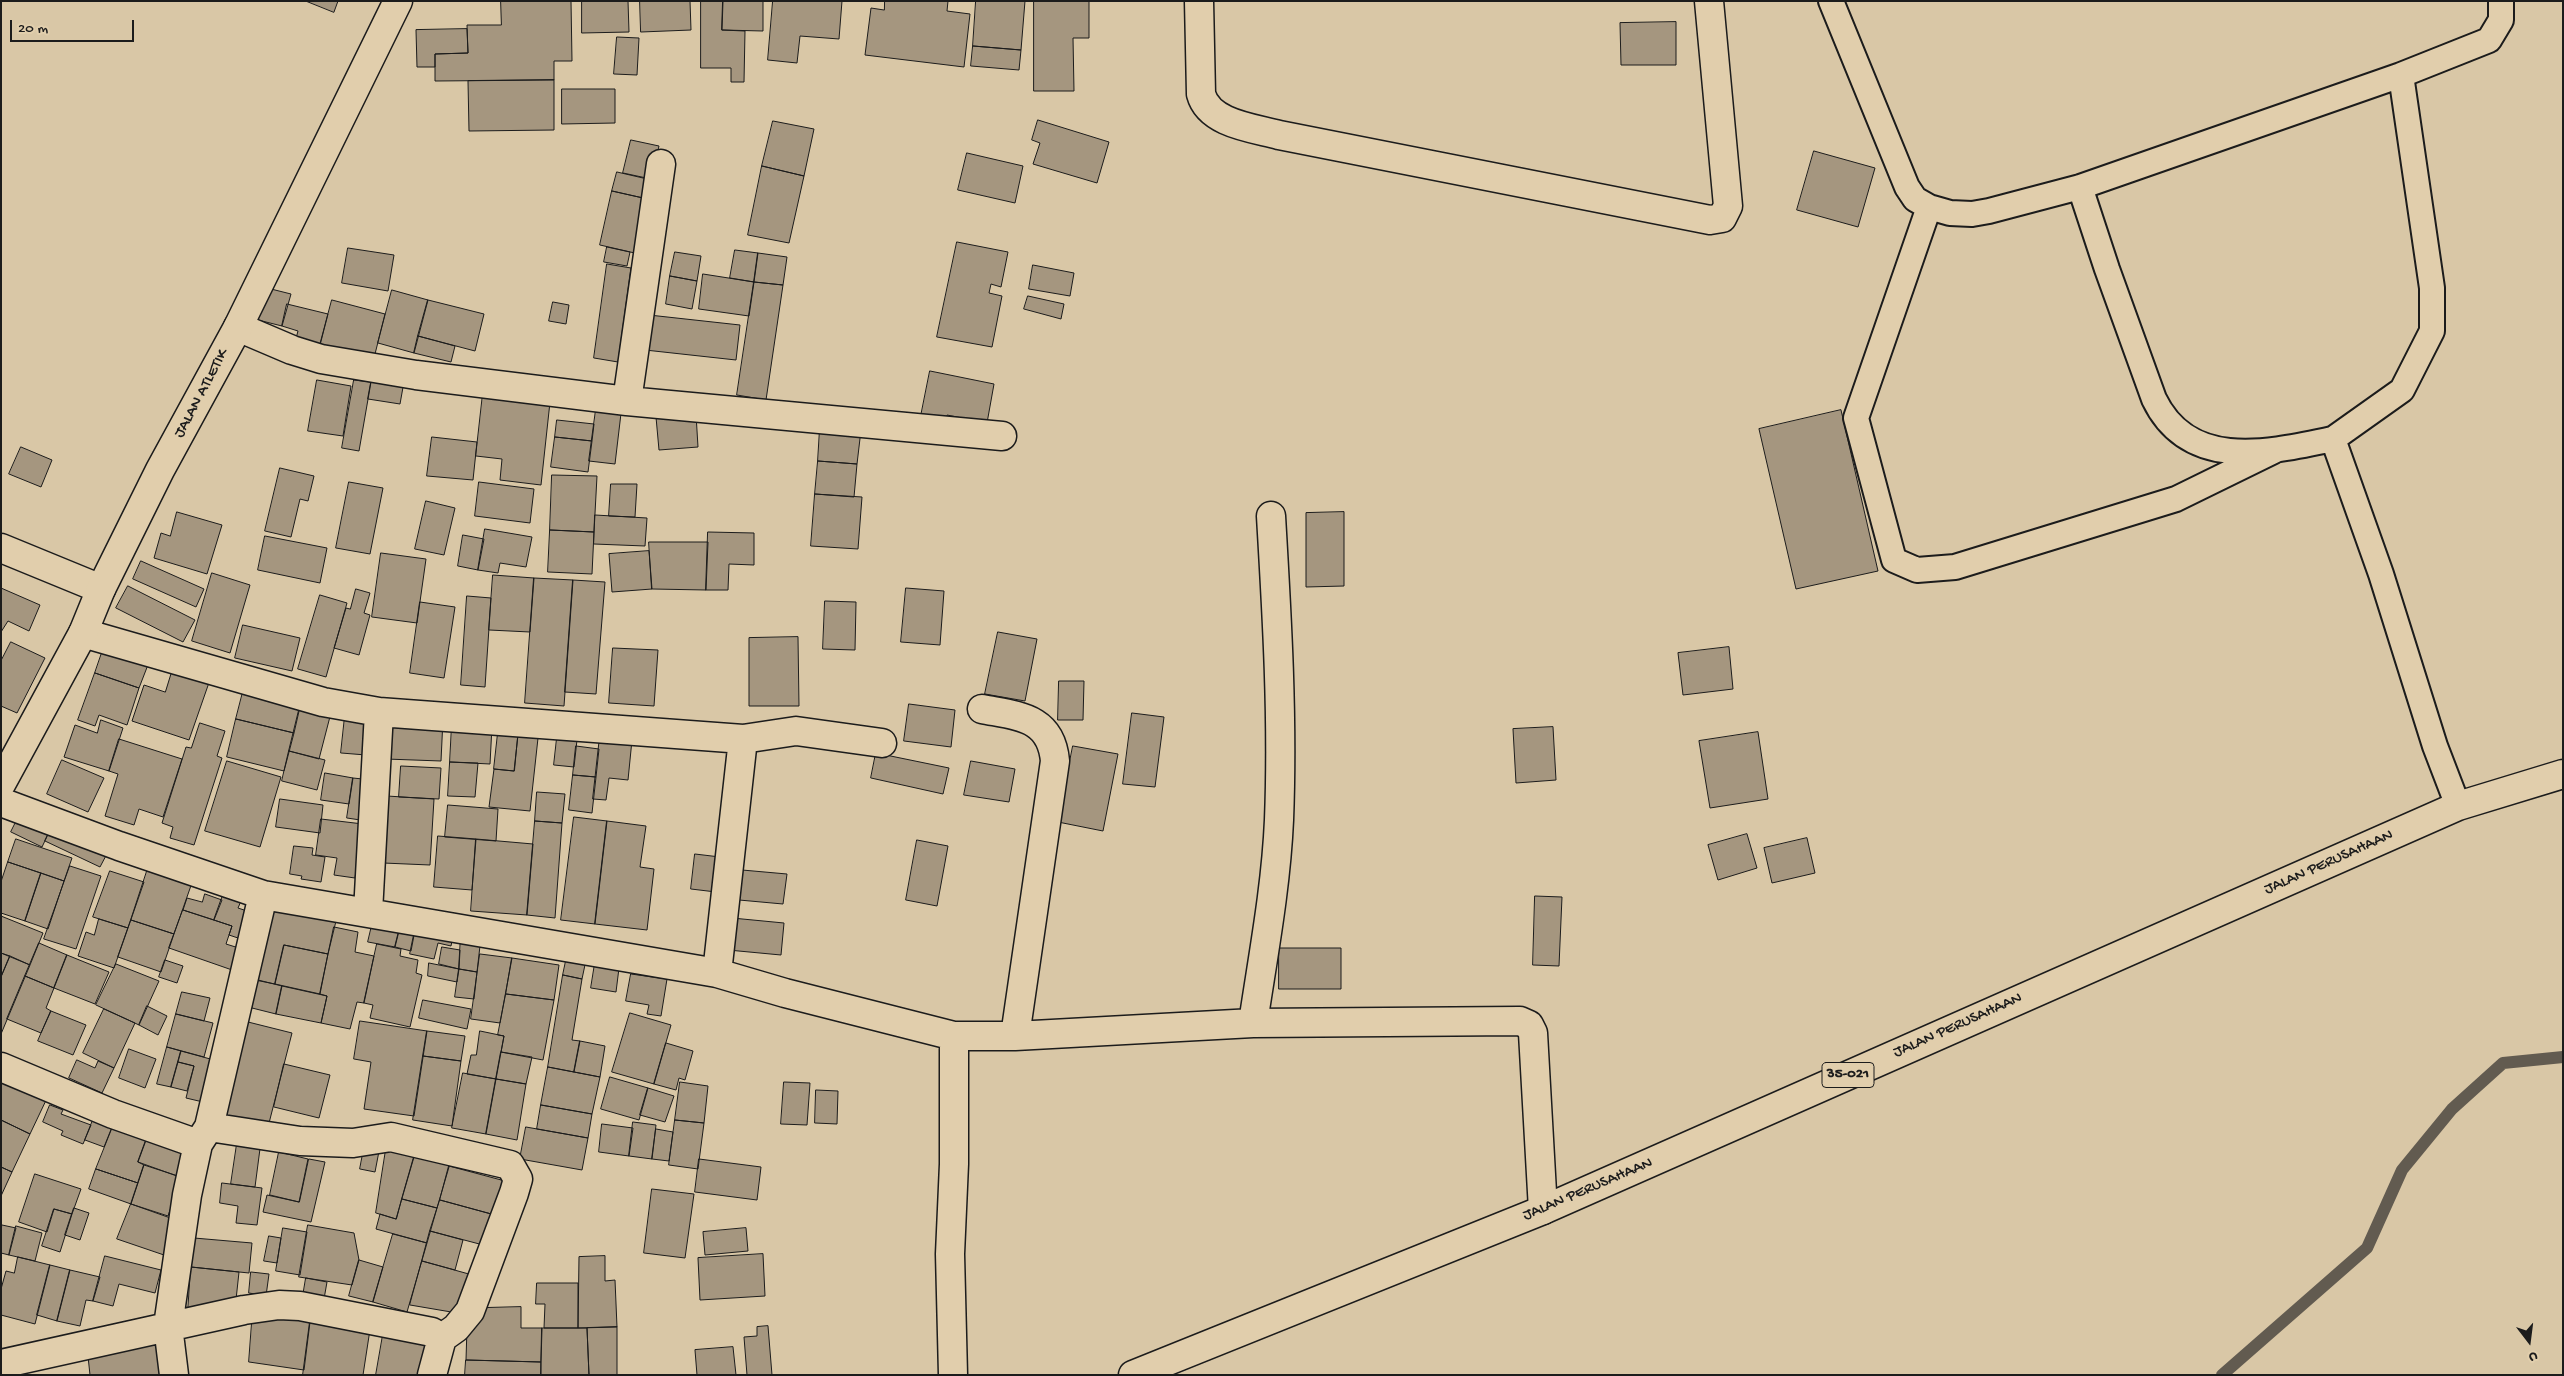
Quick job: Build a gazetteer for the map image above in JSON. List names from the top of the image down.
{
  "streets": {
    "street": ["JALAN ATLETIK", "JALAN PERUSAHAAN", "35-021"]
  },
  "scale_bar": "20 m",
  "north": "bottom"
}
